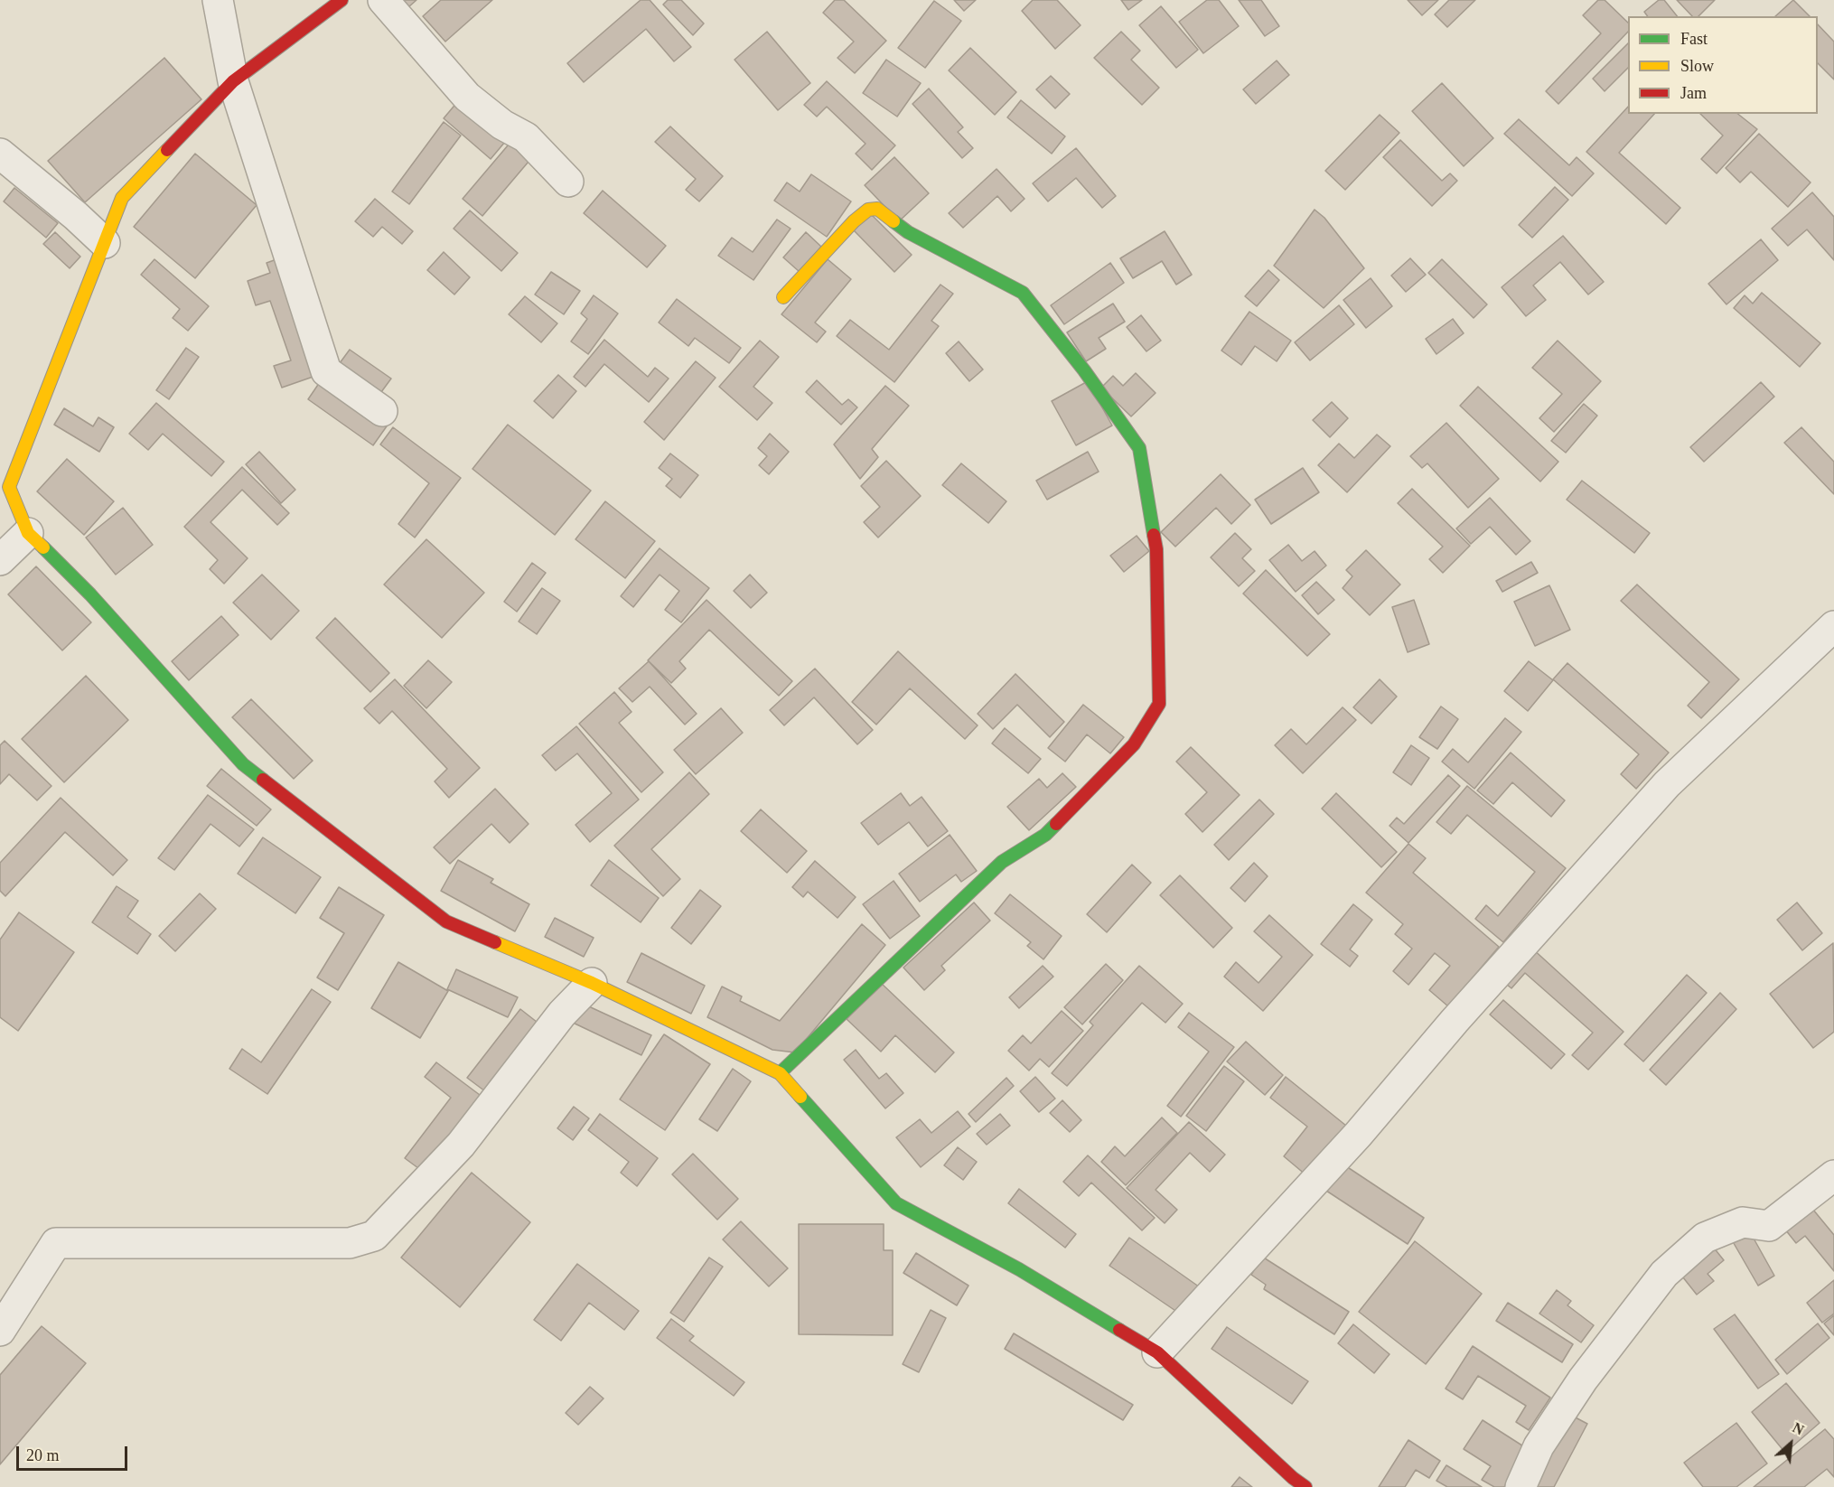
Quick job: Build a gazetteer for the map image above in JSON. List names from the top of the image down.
{
  "legend": ["Fast", "Slow", "Jam"],
  "scale_bar": "20 m",
  "north": "top right"
}
